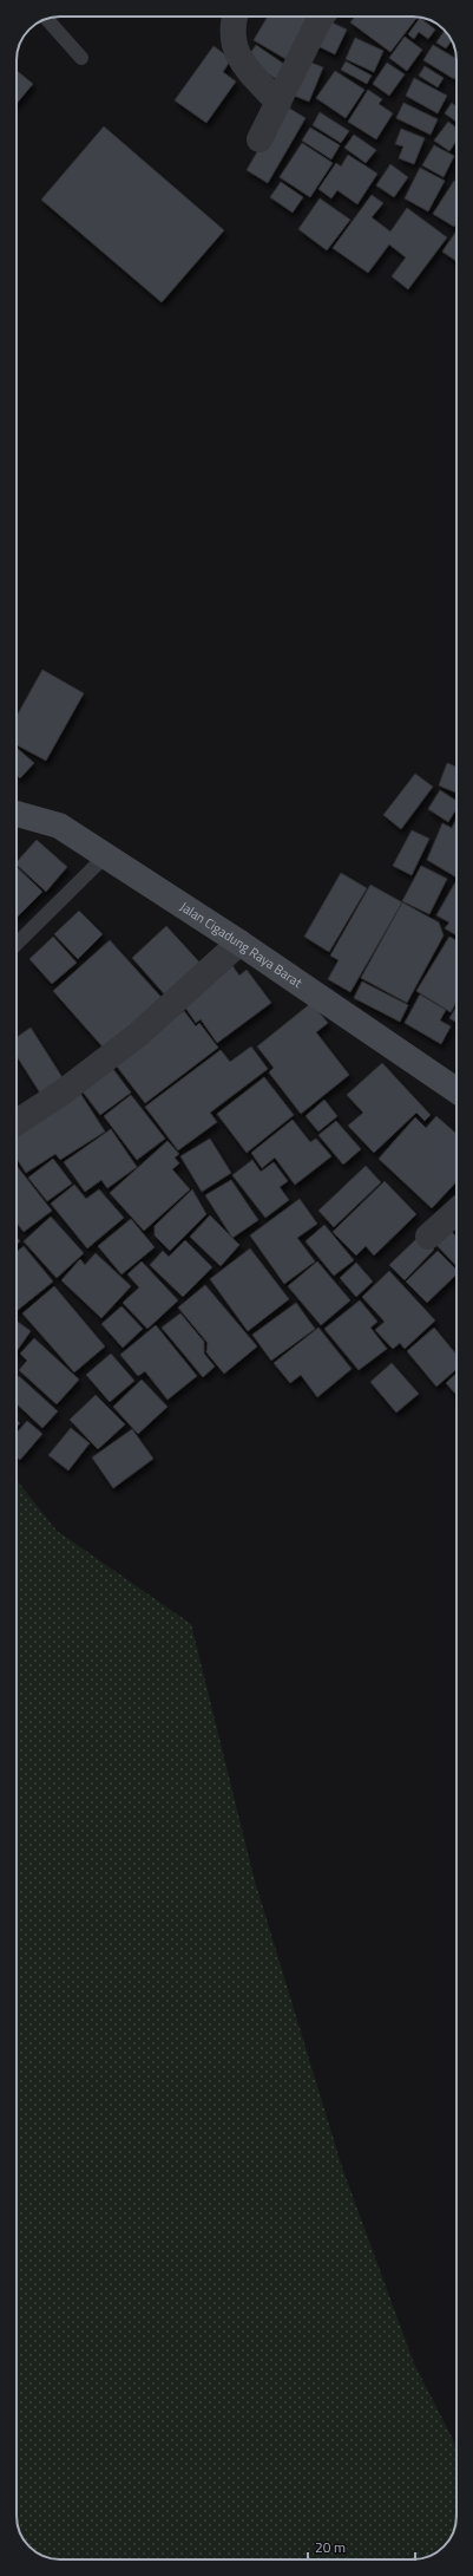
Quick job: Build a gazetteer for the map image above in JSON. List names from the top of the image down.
{
  "streets": {
    "street": ["Jalan Cigadung Raya Barat"]
  },
  "scale_bar": "20 m"
}
